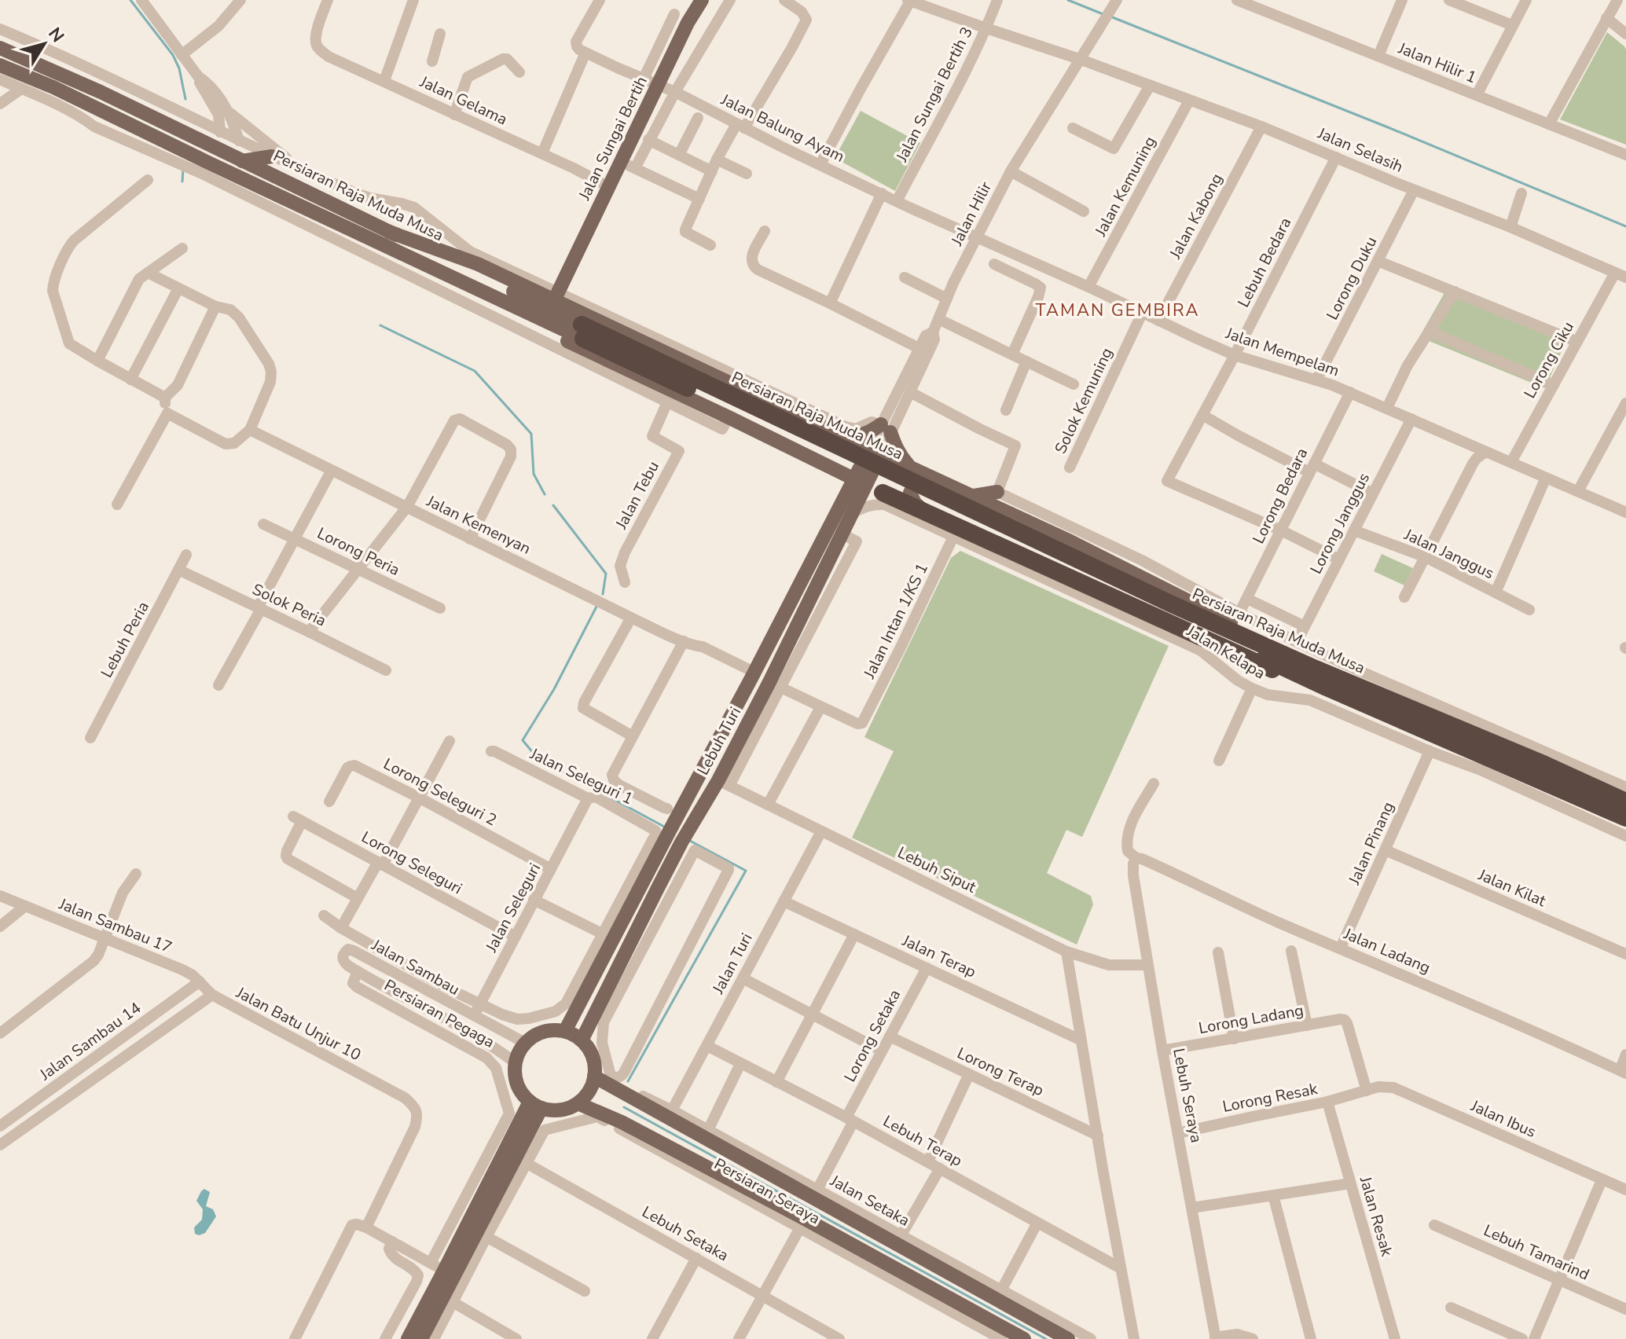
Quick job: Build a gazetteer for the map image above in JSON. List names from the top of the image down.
{
  "streets": {
    "highway": ["Persiaran Raja Muda Musa"],
    "main road": ["Jalan Sungai Bertih", "Lebuh Turi", "Persiaran Seraya"],
    "street": [
      "Jalan Hilir 1",
      "Jalan Sungai Bertih 3",
      "Jalan Gelama",
      "Jalan Balung Ayam",
      "Jalan Selasih",
      "Jalan Kemuning",
      "Jalan Hilir",
      "Jalan Kabong",
      "Lebuh Bedara",
      "Lorong Duku",
      "Jalan Mempelam",
      "Lorong Ciku",
      "Solok Kemuning",
      "Jalan Tebu",
      "Lorong Bedara",
      "Lorong Janggus",
      "Jalan Kemenyan",
      "Lorong Peria",
      "Jalan Janggus",
      "Solok Peria",
      "Jalan Intan 1/KS 1",
      "Lebuh Peria",
      "Jalan Kelapa",
      "Jalan Seleguri 1",
      "Lorong Seleguri 2",
      "Jalan Pinang",
      "Lorong Seleguri",
      "Lebuh Siput",
      "Jalan Kilat",
      "Jalan Seleguri",
      "Jalan Sambau 17",
      "Jalan Ladang",
      "Jalan Terap",
      "Jalan Turi",
      "Jalan Sambau",
      "Persiaran Pegaga",
      "Lorong Ladang",
      "Jalan Batu Unjur 10",
      "Lorong Setaka",
      "Jalan Sambau 14",
      "Lorong Terap",
      "Lebuh Seraya",
      "Lorong Resak",
      "Jalan Ibus",
      "Lebuh Terap",
      "Jalan Setaka",
      "Jalan Resak",
      "Lebuh Setaka",
      "Lebuh Tamarind"
    ]
  },
  "crossings": [
    ["Jalan Sungai Bertih 3", "Jalan Balung Ayam"],
    ["Jalan Sungai Bertih 3", "Jalan Selasih"],
    ["Jalan Gelama", "Jalan Sungai Bertih"],
    ["Jalan Balung Ayam", "Jalan Sungai Bertih"],
    ["Jalan Balung Ayam", "Jalan Hilir"],
    ["Jalan Balung Ayam", "Jalan Mempelam"],
    ["Jalan Selasih", "Jalan Kemuning"],
    ["Jalan Selasih", "Jalan Hilir"],
    ["Jalan Selasih", "Jalan Kabong"],
    ["Jalan Selasih", "Lebuh Bedara"],
    ["Jalan Selasih", "Lorong Duku"],
    ["Jalan Selasih", "Lorong Ciku"],
    ["Jalan Kemuning", "Jalan Mempelam"],
    ["Jalan Hilir", "Jalan Mempelam"],
    ["Jalan Hilir", "Lebuh Turi"],
    ["Jalan Kabong", "Jalan Mempelam"],
    ["Lebuh Bedara", "Jalan Mempelam"],
    ["Lebuh Bedara", "Lorong Bedara"],
    ["Lorong Duku", "Jalan Mempelam"],
    ["Jalan Mempelam", "Lorong Ciku"],
    ["Jalan Mempelam", "Solok Kemuning"],
    ["Jalan Mempelam", "Lorong Bedara"],
    ["Jalan Mempelam", "Lorong Janggus"],
    ["Lorong Janggus", "Jalan Janggus"],
    ["Jalan Kemenyan", "Lebuh Turi"],
    ["Solok Peria", "Lebuh Peria"],
    ["Jalan Intan 1/KS 1", "Jalan Kelapa"],
    ["Jalan Kelapa", "Lebuh Turi"],
    ["Jalan Kelapa", "Jalan Pinang"],
    ["Lebuh Turi", "Jalan Seleguri 1"],
    ["Lebuh Turi", "Lebuh Siput"],
    ["Lebuh Turi", "Jalan Seleguri"],
    ["Lebuh Turi", "Jalan Sambau"],
    ["Lebuh Turi", "Persiaran Seraya"],
    ["Jalan Seleguri 1", "Jalan Seleguri"],
    ["Lorong Seleguri 2", "Jalan Seleguri"],
    ["Jalan Pinang", "Jalan Kilat"],
    ["Jalan Pinang", "Jalan Ladang"],
    ["Lorong Seleguri", "Jalan Seleguri"],
    ["Lebuh Siput", "Jalan Turi"],
    ["Lebuh Siput", "Lebuh Seraya"],
    ["Jalan Seleguri", "Jalan Sambau"],
    ["Jalan Sambau 17", "Jalan Batu Unjur 10"],
    ["Jalan Sambau 17", "Jalan Sambau 14"],
    ["Jalan Ladang", "Lebuh Seraya"],
    ["Jalan Terap", "Jalan Turi"],
    ["Jalan Terap", "Lorong Setaka"],
    ["Jalan Turi", "Lebuh Terap"],
    ["Jalan Turi", "Jalan Setaka"],
    ["Jalan Sambau", "Persiaran Pegaga"],
    ["Jalan Sambau", "Persiaran Seraya"],
    ["Lorong Ladang", "Lebuh Seraya"],
    ["Lorong Ladang", "Lorong Resak"],
    ["Lorong Ladang", "Jalan Ibus"],
    ["Lorong Setaka", "Lorong Terap"],
    ["Lorong Setaka", "Lebuh Terap"],
    ["Lorong Setaka", "Jalan Setaka"],
    ["Lebuh Seraya", "Lorong Resak"],
    ["Lorong Resak", "Jalan Ibus"],
    ["Lorong Resak", "Jalan Resak"],
    ["Persiaran Seraya", "Jalan Setaka"],
    ["Persiaran Seraya", "Lebuh Setaka"]
  ],
  "districts": ["TAMAN GEMBIRA"],
  "north": "top right"
}
